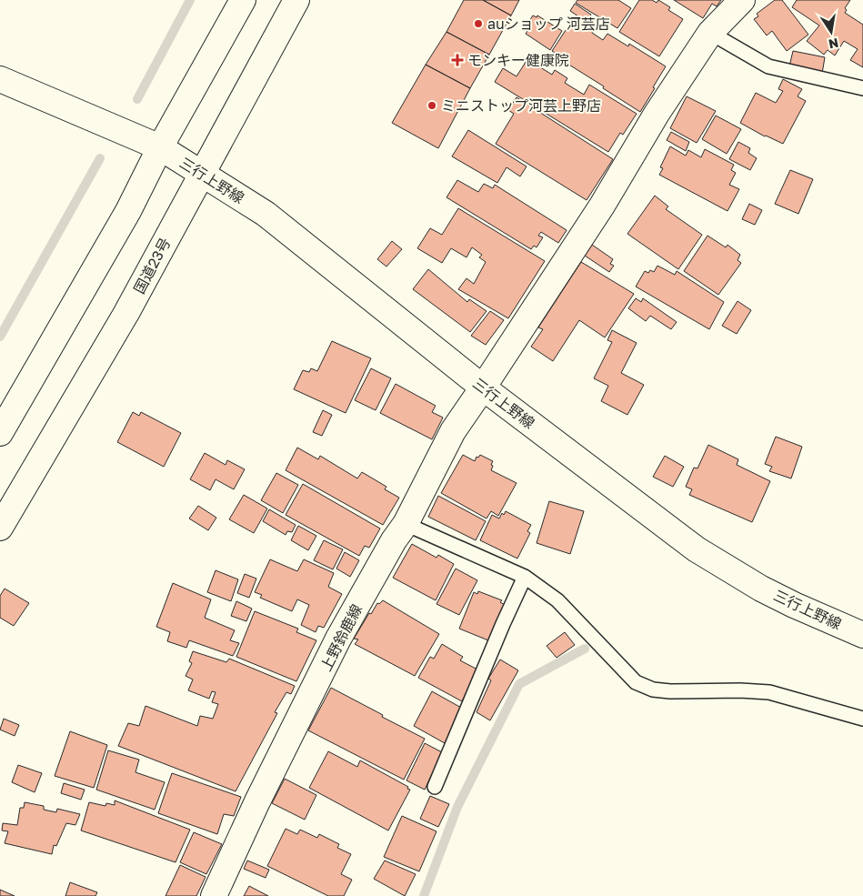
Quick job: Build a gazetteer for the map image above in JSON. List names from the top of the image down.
{
  "streets": {
    "main road": ["三行上野線", "国道23号", "上野鈴鹿線"]
  },
  "crossings": [
    ["三行上野線", "国道23号"],
    ["三行上野線", "上野鈴鹿線"]
  ],
  "places": {
    "other": ["auショップ 河芸店", "ミニストップ河芸上野店"],
    "health": ["モンキー健康院"]
  },
  "north": "bottom"
}
